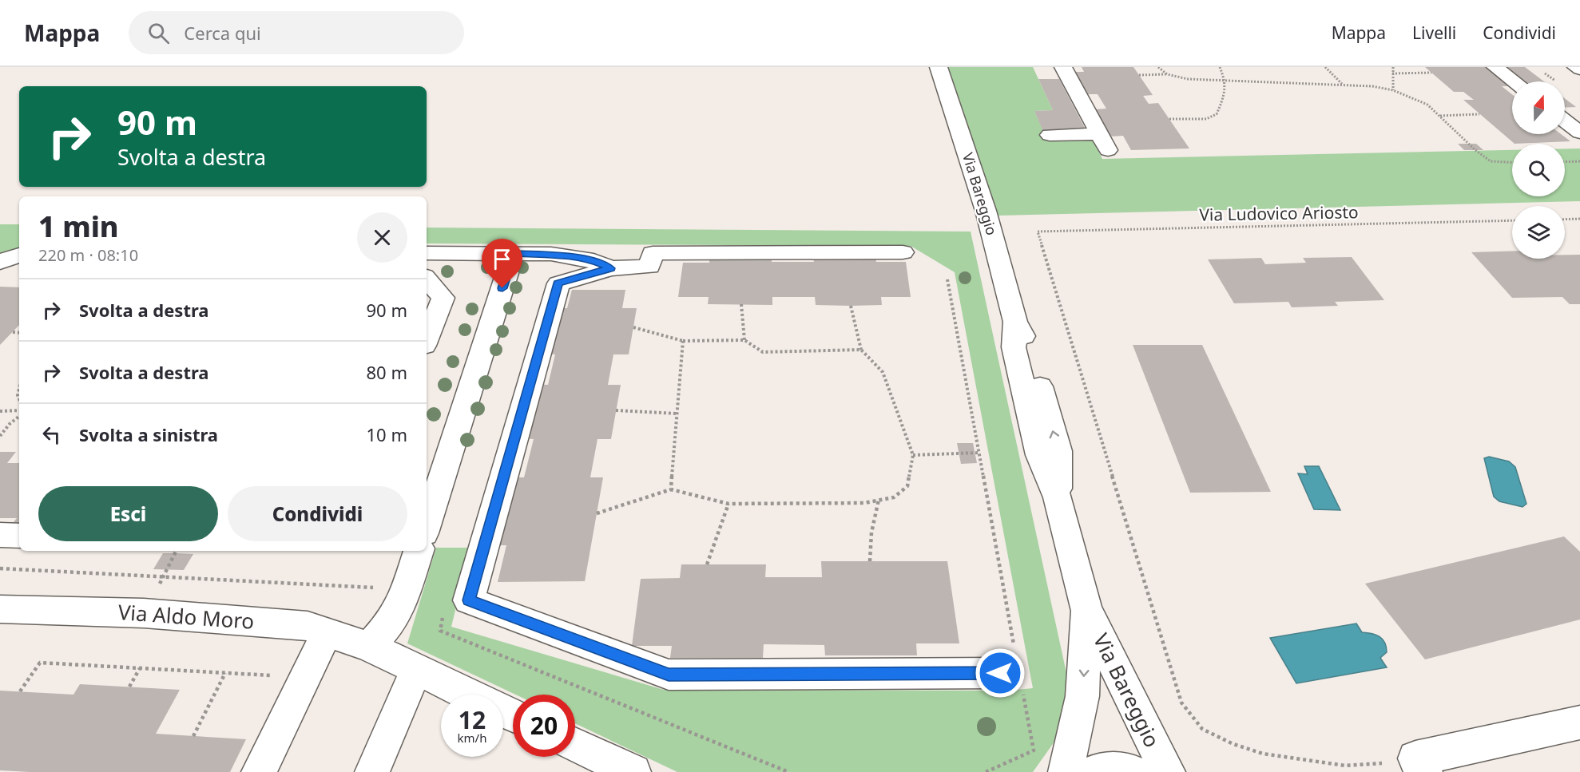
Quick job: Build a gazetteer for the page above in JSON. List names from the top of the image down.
{
  "streets": {
    "street": ["Via Bareggio", "Via Aldo Moro"],
    "path": ["Via Ludovico Ariosto"]
  },
  "north": "top",
  "page": {
    "header": "Mappa",
    "search": "Cerca qui",
    "nav": ["Mappa", "Livelli", "Condividi"],
    "turn": ["90 m", "Svolta a destra"],
    "heading": ["1 min", "220 m · 08:10"],
    "list": [
      {
        "name": "Svolta a destra",
        "value": "90 m"
      },
      {
        "name": "Svolta a destra",
        "value": "80 m"
      },
      {
        "name": "Svolta a sinistra",
        "value": "10 m"
      }
    ],
    "buttons": ["Esci", "Condividi"],
    "speed": "12 km/h",
    "limit": "20"
  }
}
